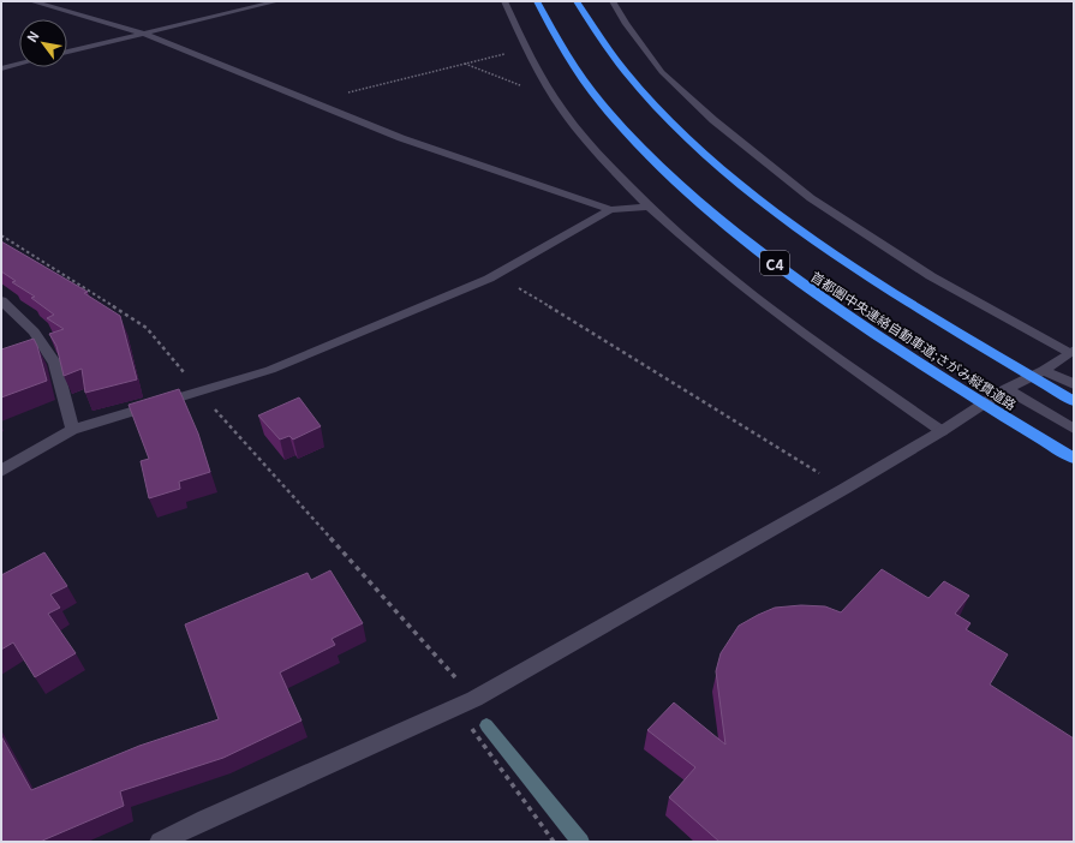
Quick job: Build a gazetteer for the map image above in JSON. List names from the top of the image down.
{
  "streets": {
    "highway": ["C4", "首都圏中央連絡自動車道;さがみ縦貫道路"]
  },
  "north": "top left"
}
